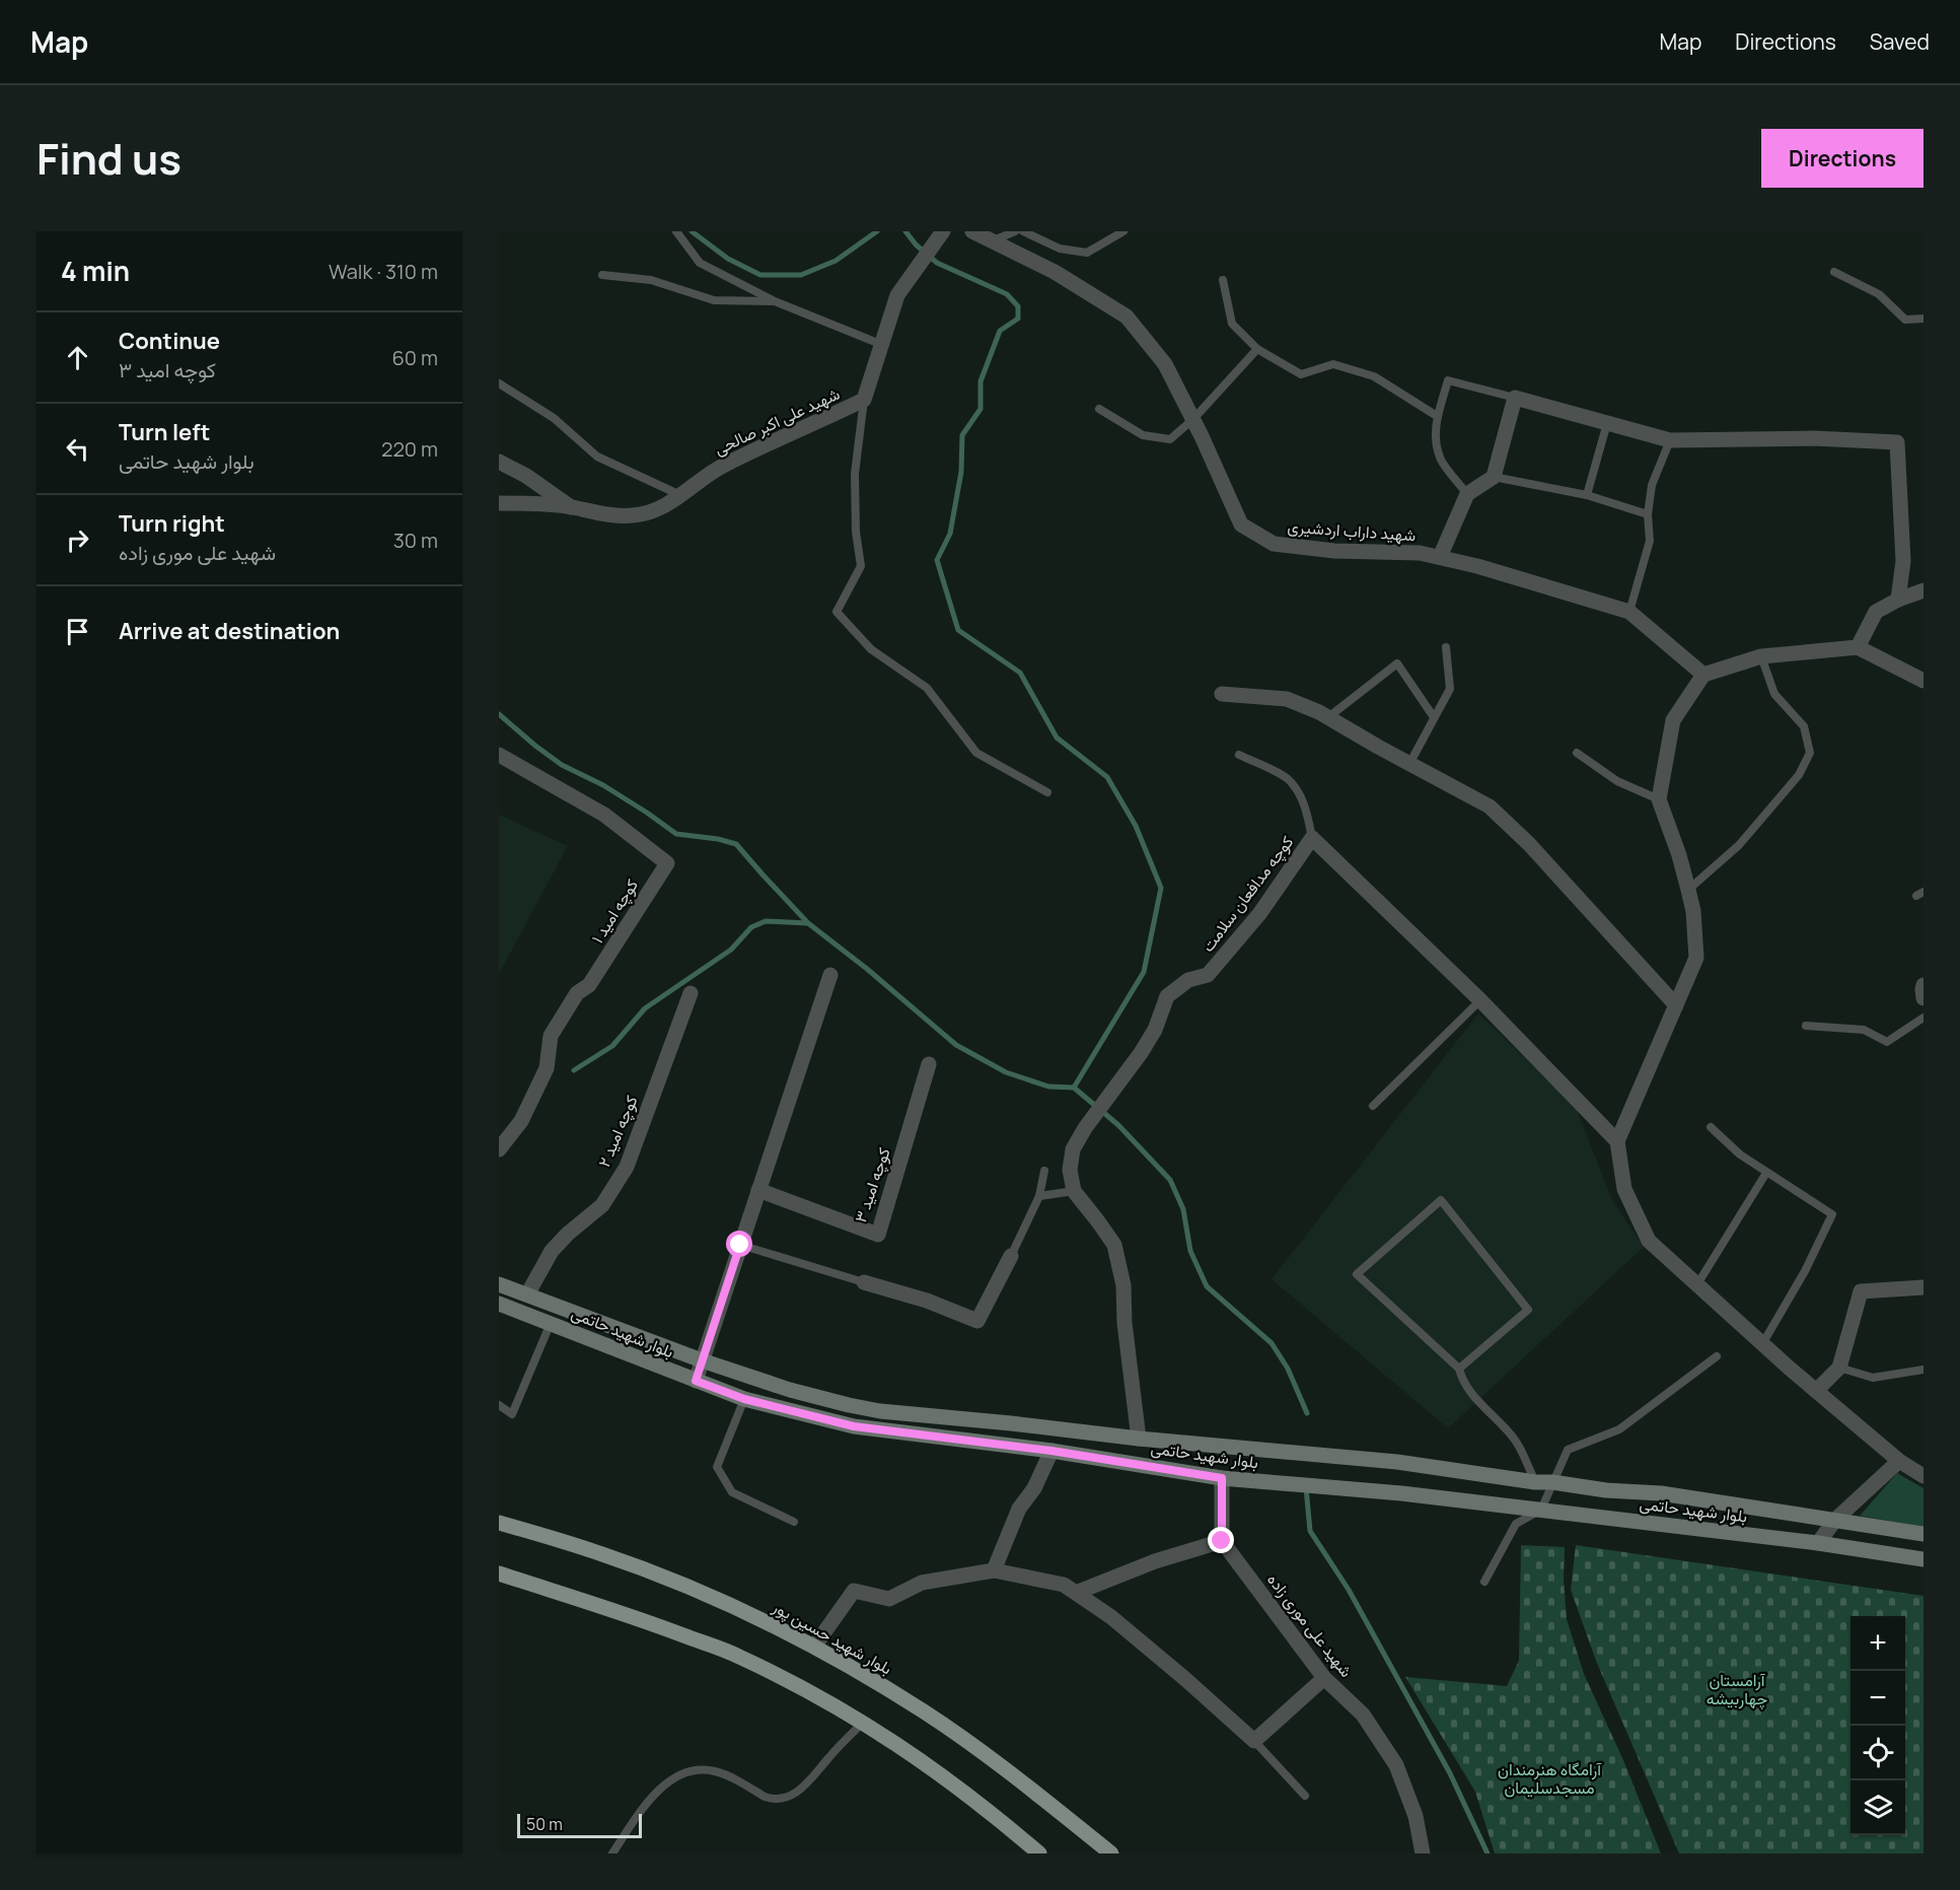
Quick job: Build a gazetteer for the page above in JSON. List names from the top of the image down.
{
  "streets": {
    "main road": ["بلوار شهید حاتمی", "بلوار شهيد حسین پور"],
    "street": [
      "شهید علی اکبر صالحی",
      "شهید داراب اردشیری",
      "کوچه مدافعان سلامت",
      "کوچه امید ۱",
      "کوچه امید ۲",
      "کوچه امید ۳",
      "شهید علی موری زاده"
    ]
  },
  "crossings": [
    ["کوچه امید ۲", "بلوار شهید حاتمی"]
  ],
  "parks": ["آرامستان چهاربیشه", "آرامگاه هنرمندان مسجدسلیمان"],
  "scale_bar": "50 m",
  "page": {
    "header": "Map",
    "nav": ["Map", "Directions", "Saved"],
    "title": "Find us",
    "buttons": "Directions",
    "heading": ["4 min", "Walk · 310 m"],
    "list": [
      ["Continue", "کوچه امید ۳", "60 m"],
      ["Turn left", "بلوار شهید حاتمی", "220 m"],
      ["Turn right", "شهید علی موری زاده", "30 m"],
      "Arrive at destination"
    ],
    "map_buttons": ["+", "−"],
    "scale": "50 m"
  }
}
